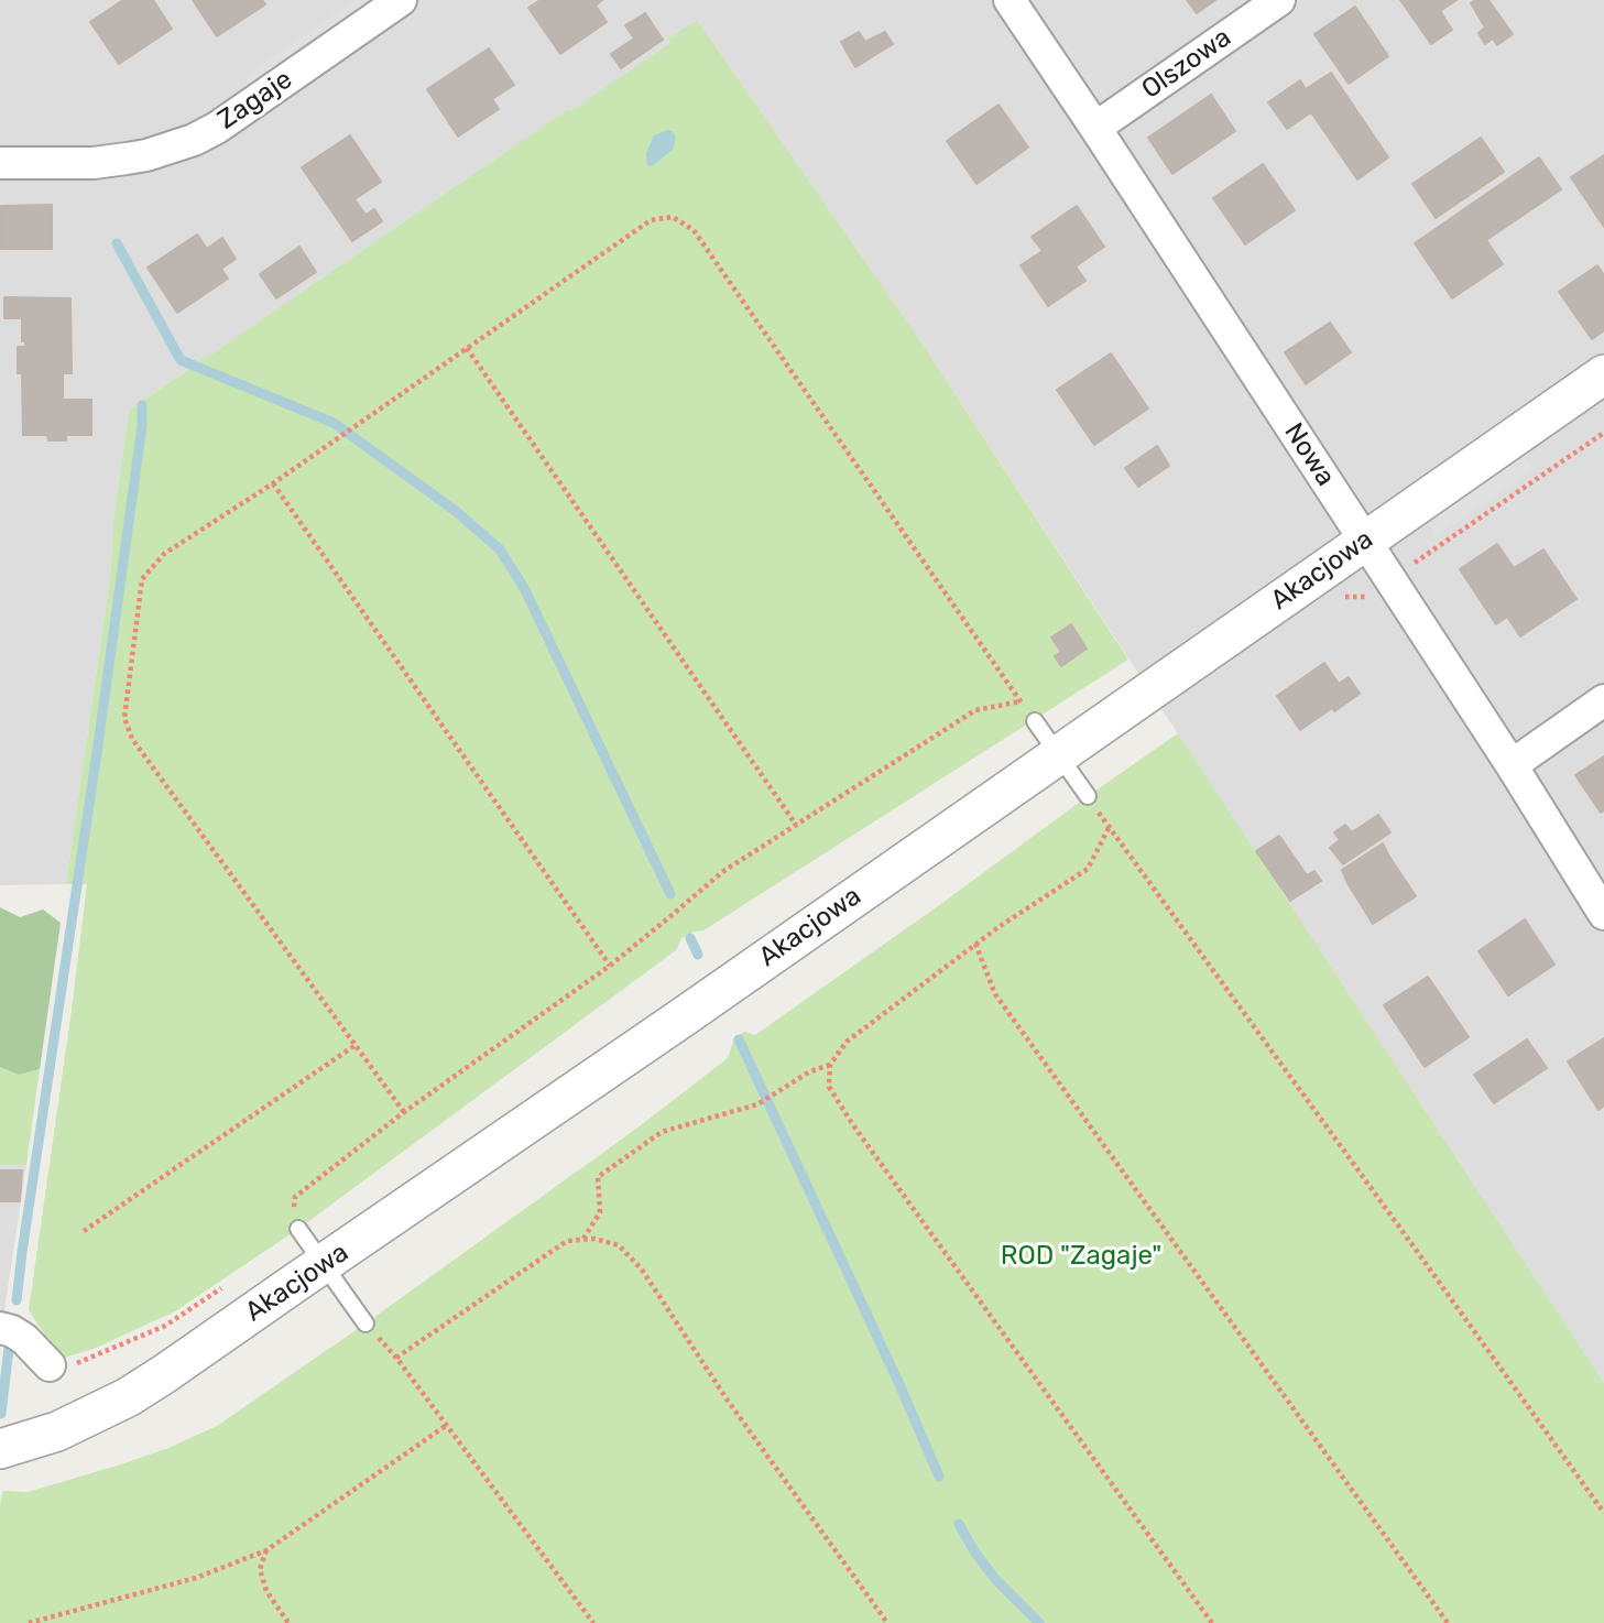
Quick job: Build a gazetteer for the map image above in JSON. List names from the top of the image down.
{
  "streets": {
    "street": [
      "Olszowa",
      "Zagaje",
      "Nowa",
      "Akacjowa"
    ]
  },
  "crossings": [
    ["Olszowa", "Nowa"],
    ["Nowa", "Akacjowa"]
  ],
  "parks": ["ROD \"Zagaje\""]
}
